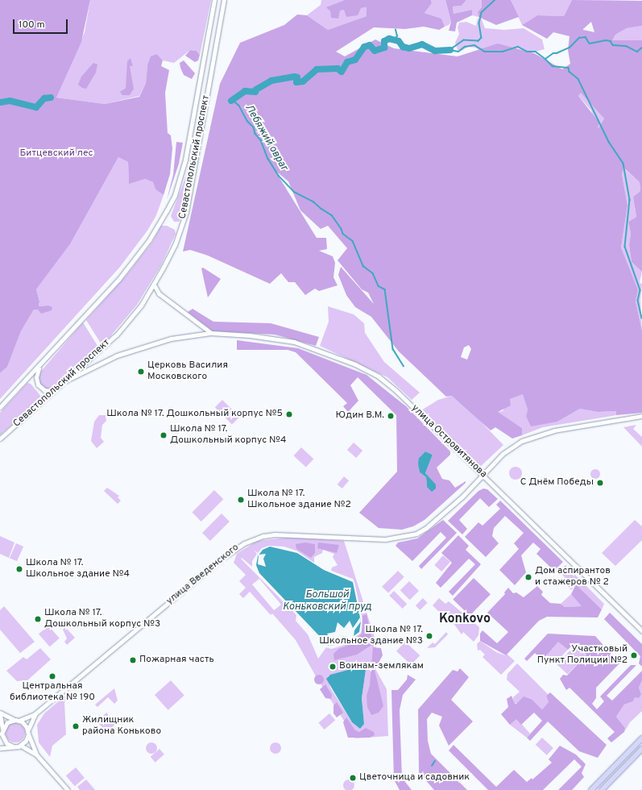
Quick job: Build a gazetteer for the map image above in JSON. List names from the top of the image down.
{
  "streets": {
    "main road": ["Севастопольский проспект", "улица Островитянова", "улица Введенского"]
  },
  "crossings": [
    ["Севастопольский проспект", "улица Островитянова"],
    ["улица Островитянова", "улица Введенского"]
  ],
  "districts": ["Konkovo"],
  "water": ["Лебяжий овраг", "Большой Коньковский пруд"],
  "parks": ["Битцевский лес"],
  "places": [
    "Церковь Василия Московского",
    "Школа № 17. Дошкольный корпус №5",
    "Юдин В.М.",
    "Школа № 17. Дошкольный корпус №4",
    "С Днём Победы",
    "Школа № 17. Школьное здание №2",
    "Школа № 17. Школьное здание №4",
    "Дом аспирантов и стажеров № 2",
    "Школа № 17. Дошкольный корпус №3",
    "Школа № 17. Школьное здание №3",
    "Участковый Пункт Полиции №2",
    "Пожарная часть",
    "Воинам-землякам",
    "Центральная библиотека № 190",
    "Жилищник района Коньково",
    "Цветочница и садовник"
  ],
  "scale_bar": "100 m"
}
